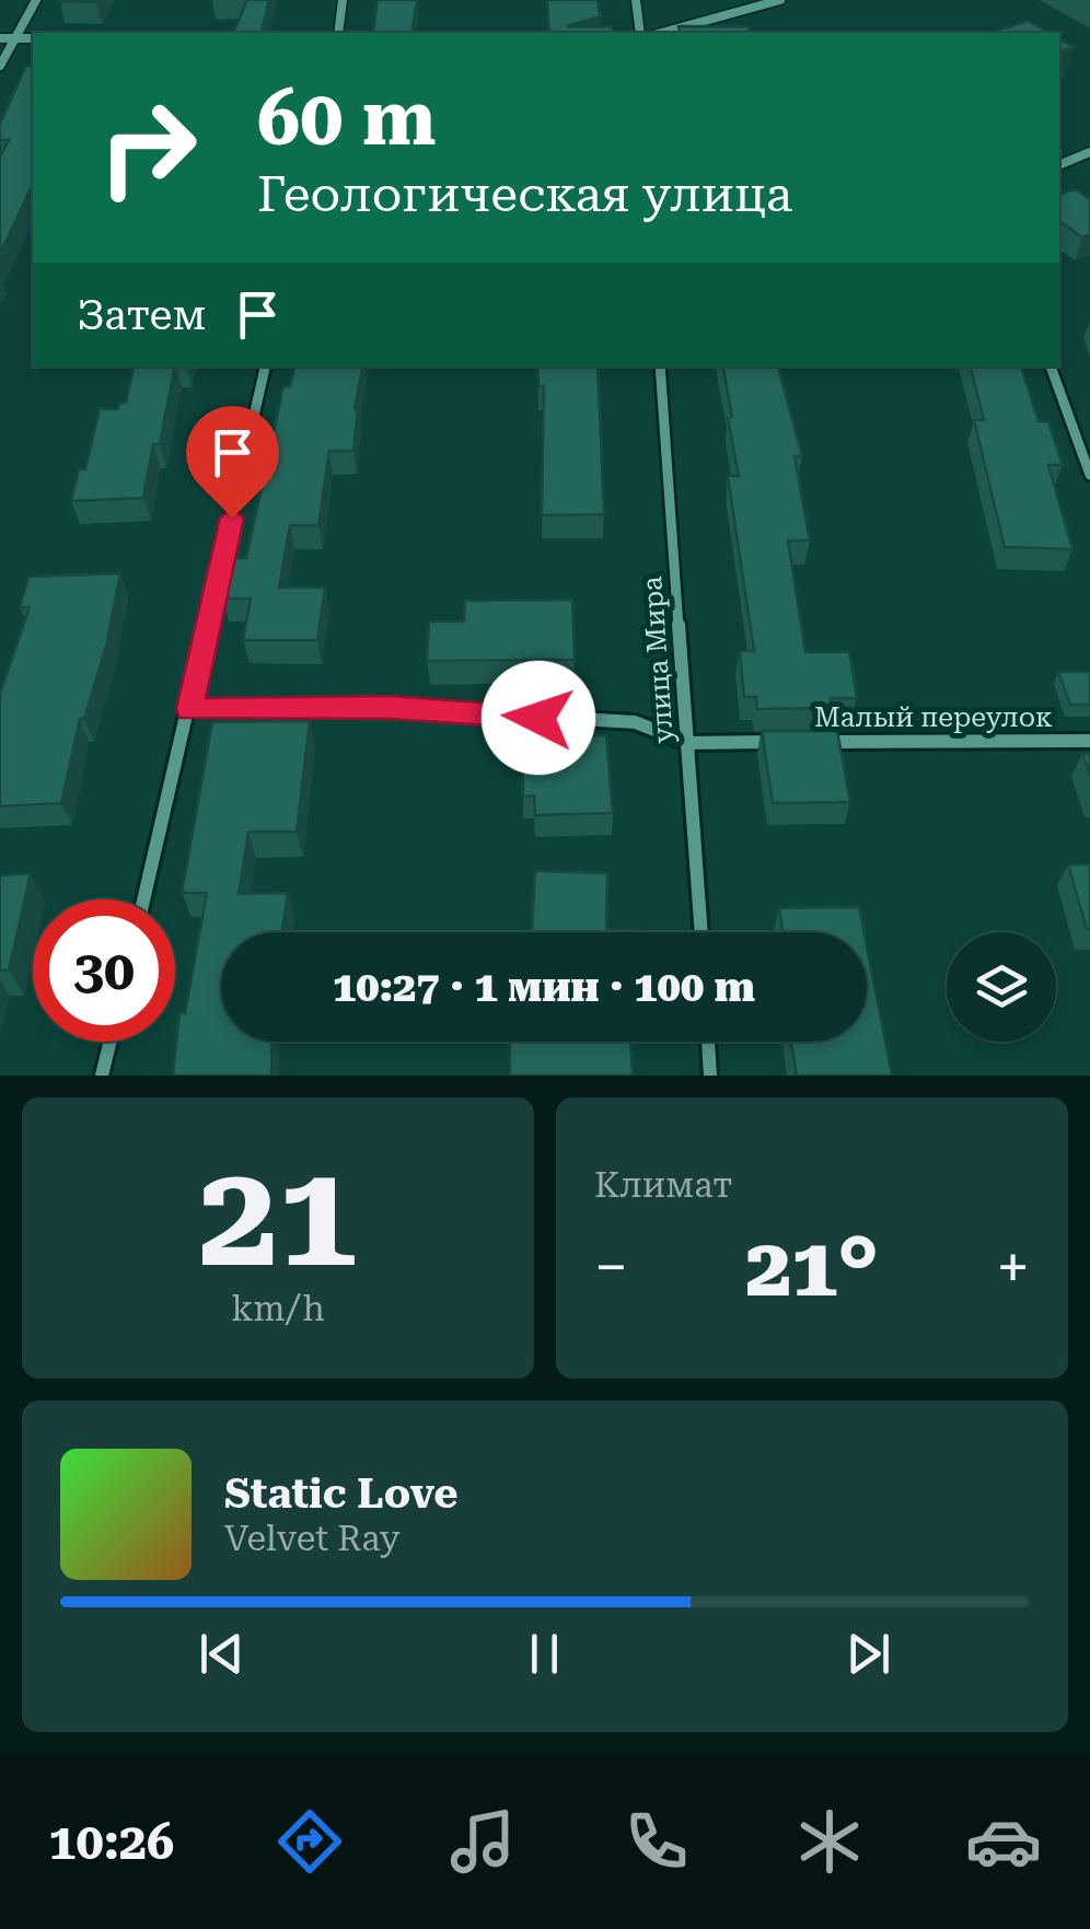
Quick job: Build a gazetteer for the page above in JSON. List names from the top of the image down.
{
  "streets": {
    "street": ["улица Мира", "Малый переулок"]
  },
  "crossings": [
    ["улица Мира", "Малый переулок"]
  ],
  "page": {
    "turn": ["60 m", "Геологическая улица"],
    "then": "Затем",
    "limit": "30",
    "trip": "10:27 · 1 мин · 100 m",
    "tile": [
      ["21", "km/h"],
      "Климат"
    ],
    "heat": ["−", "21°", "+"],
    "song": ["Static Love", "Velvet Ray"],
    "tabs": "10:26"
  }
}
